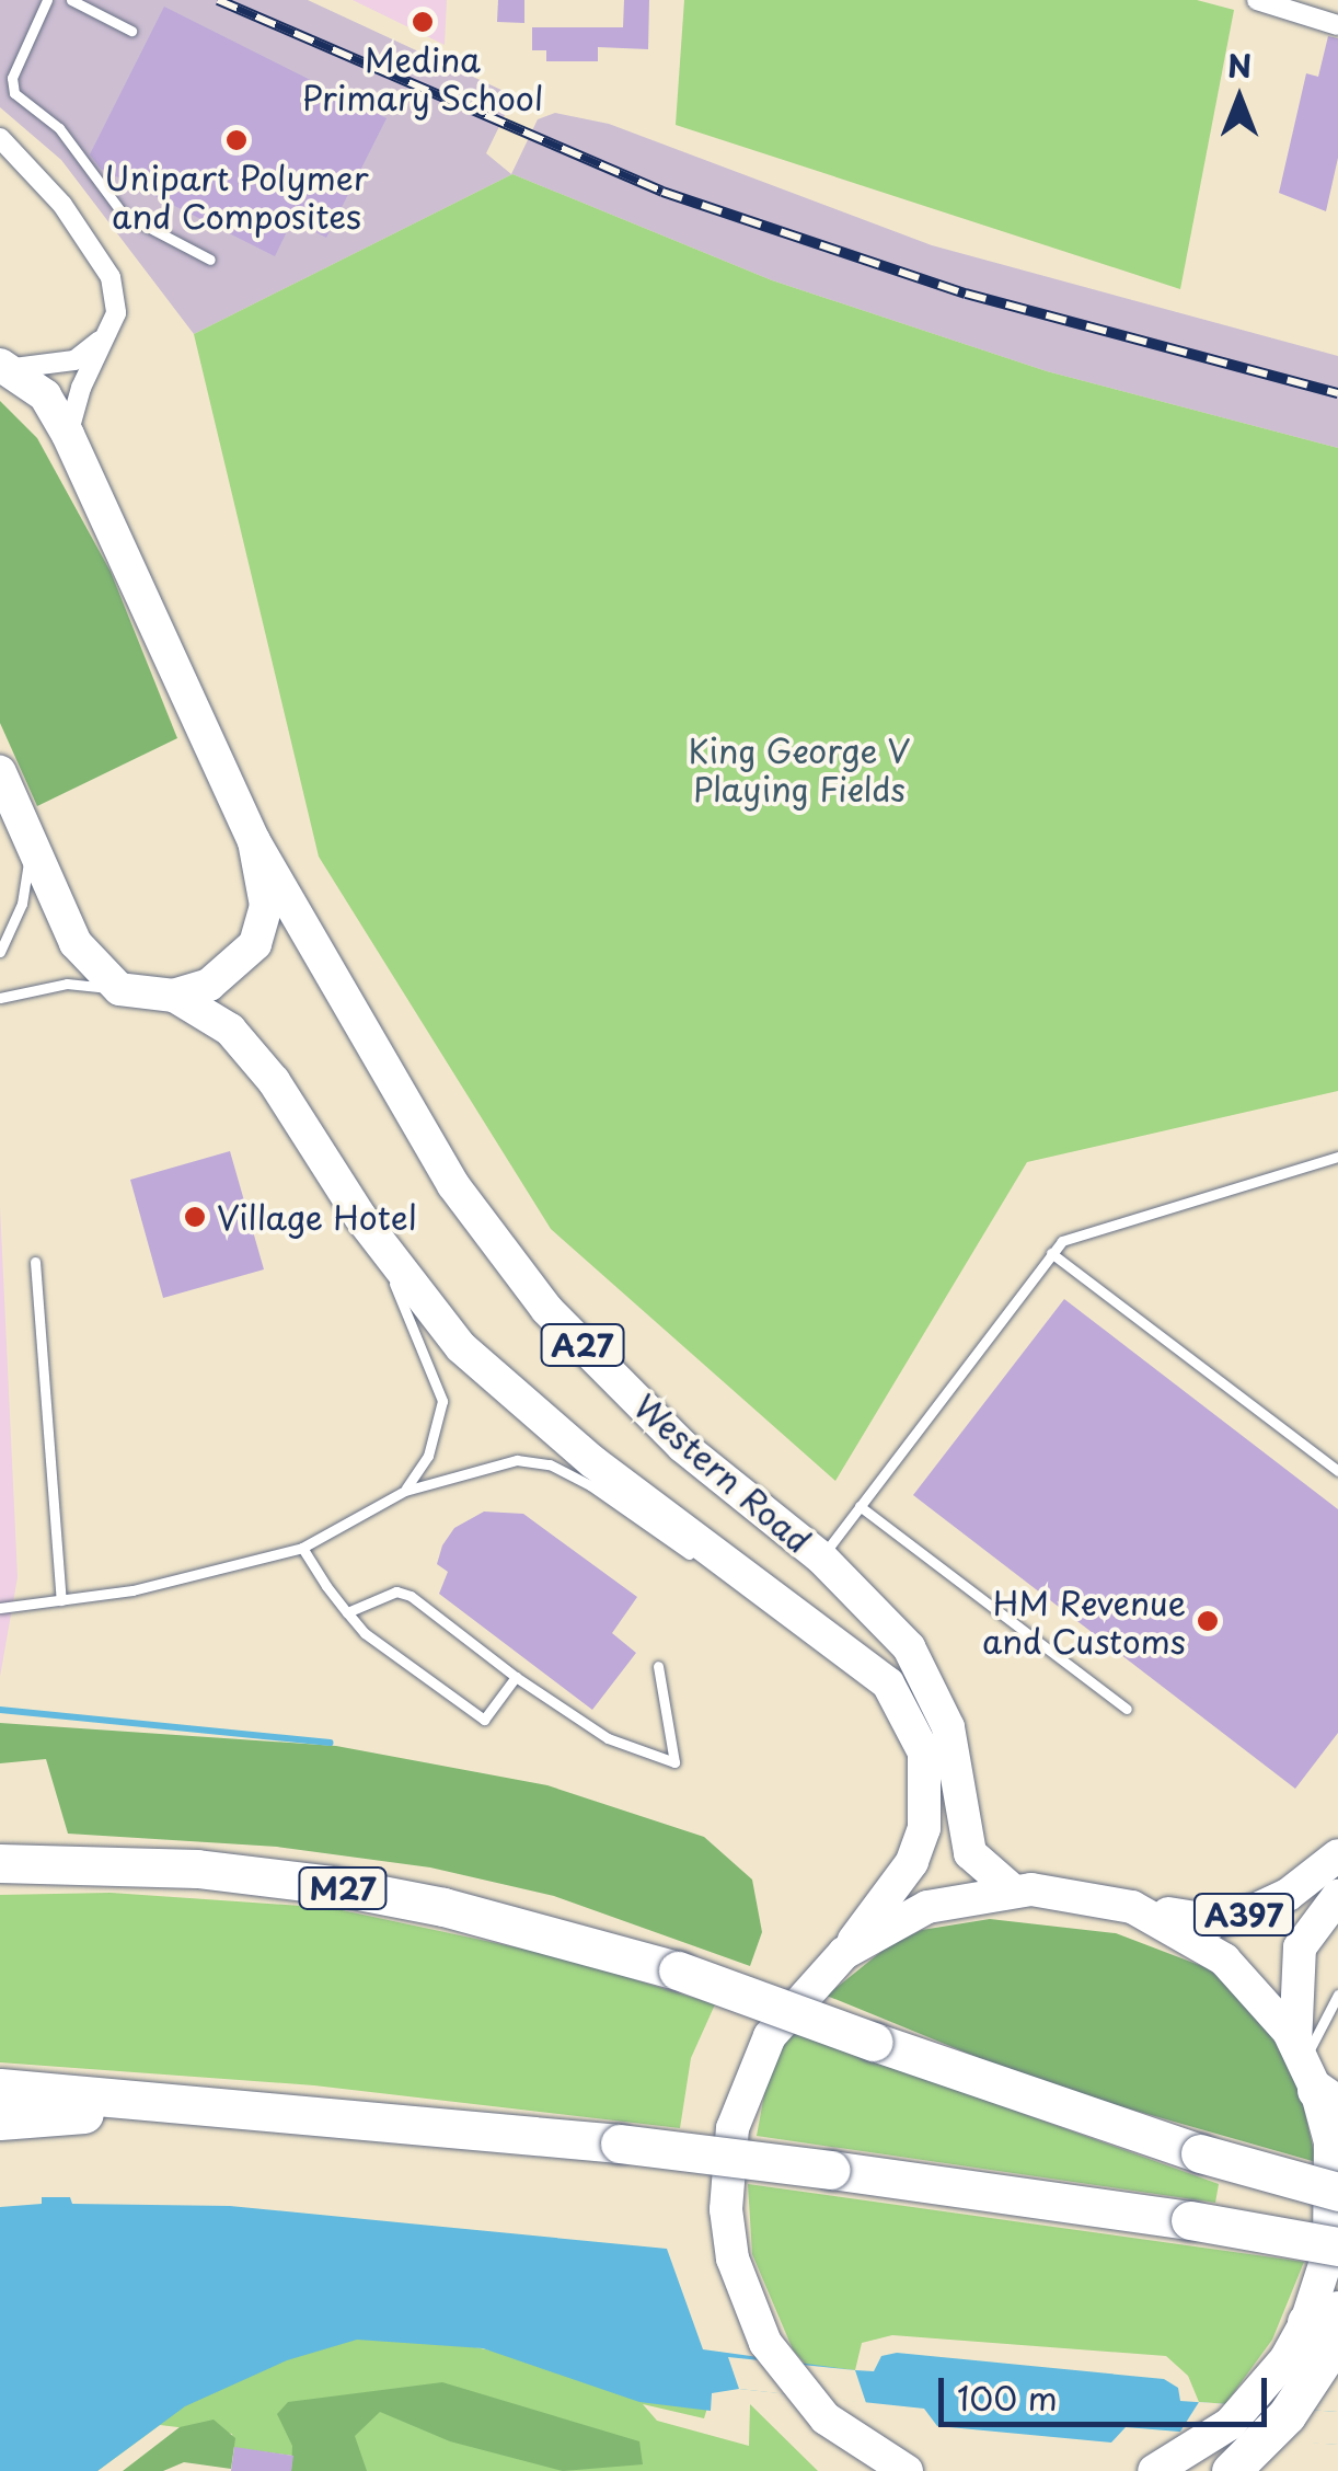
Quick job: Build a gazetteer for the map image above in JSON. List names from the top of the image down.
{
  "streets": {
    "highway": ["M27"],
    "main road": ["A27", "Western Road", "A397"]
  },
  "parks": ["King George V Playing Fields"],
  "places": [
    "Medina Primary School",
    "Unipart Polymer and Composites",
    "Village Hotel",
    "HM Revenue and Customs"
  ],
  "scale_bar": "100 m",
  "north": "top"
}
